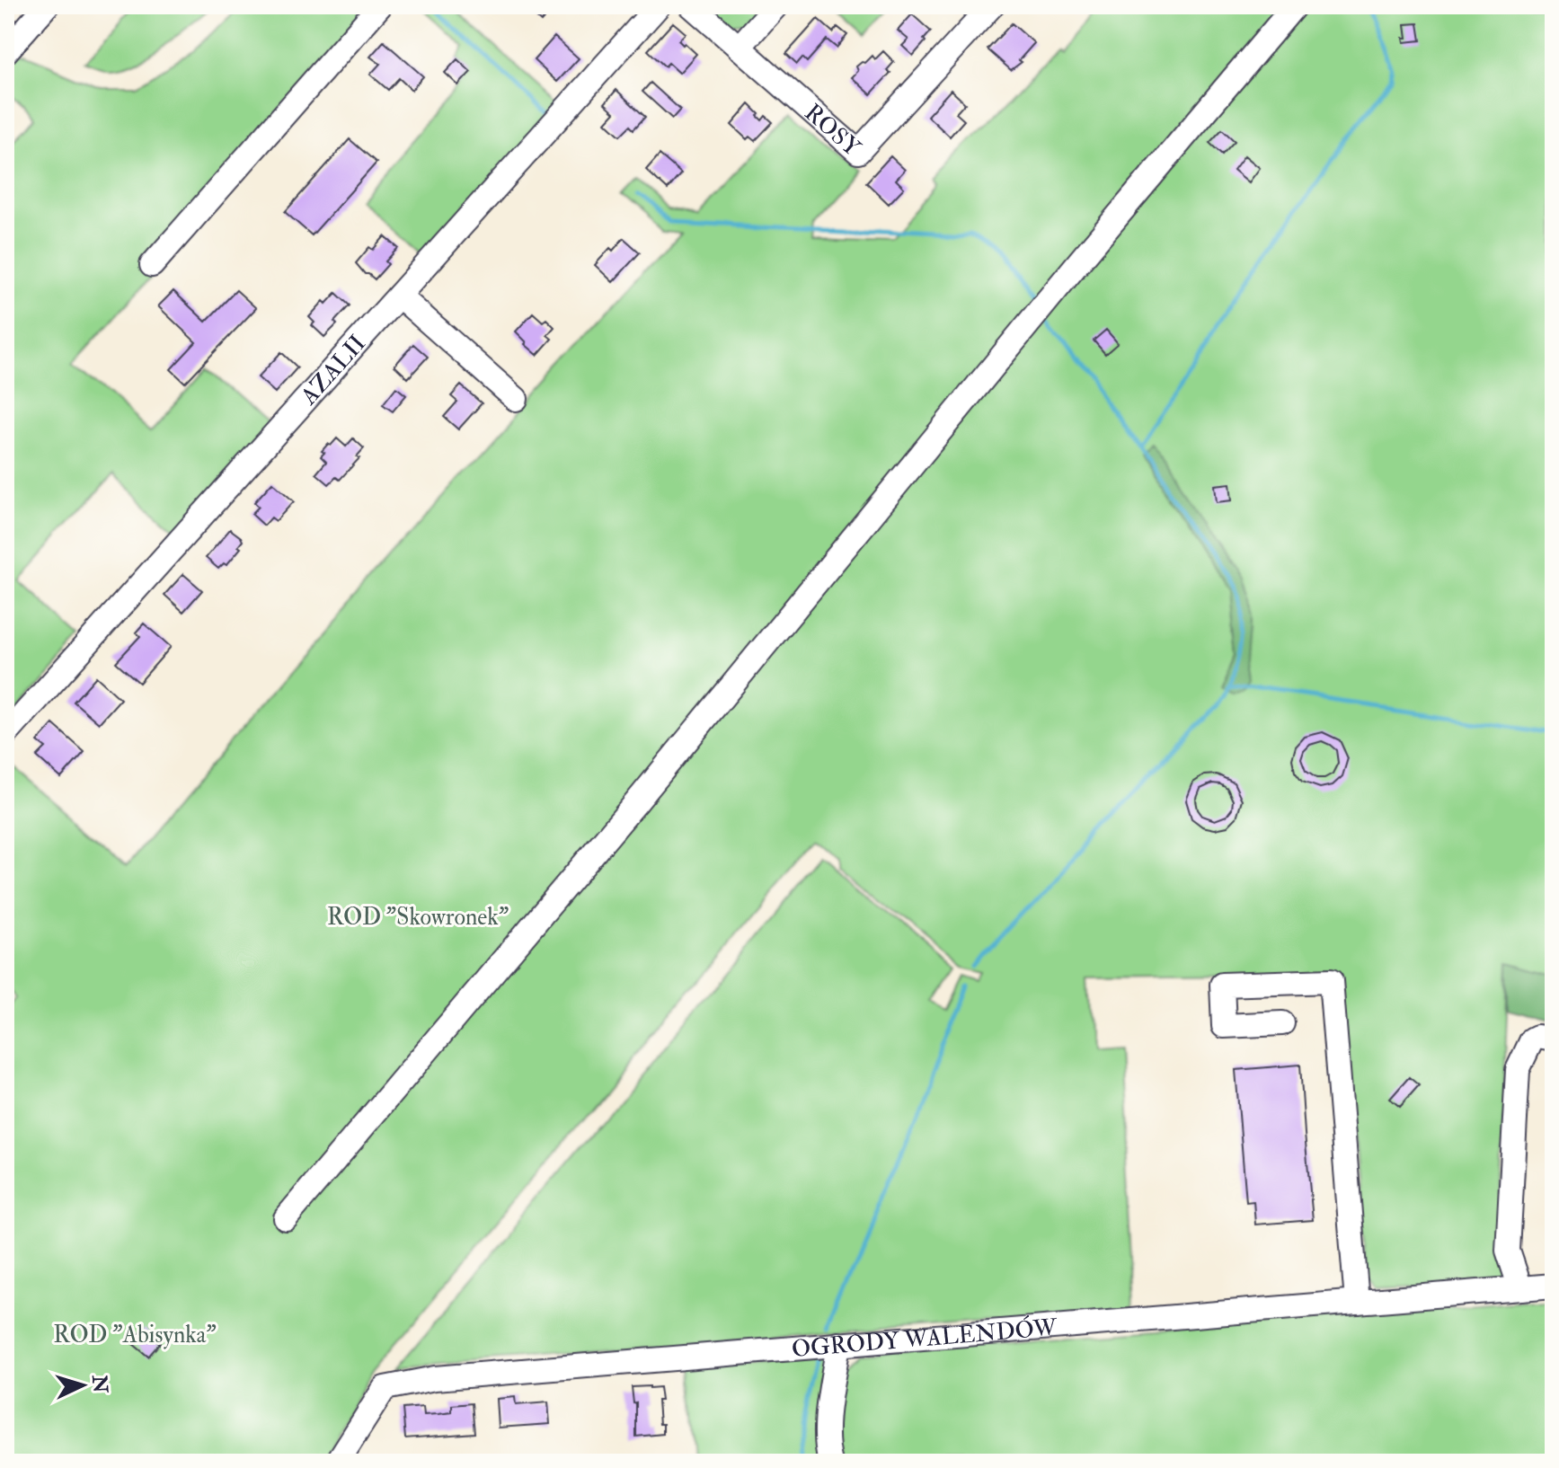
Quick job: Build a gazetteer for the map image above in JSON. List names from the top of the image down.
{
  "streets": {
    "street": ["ROSY", "AZALII", "OGRODY WALENDÓW"]
  },
  "parks": ["ROD \"Skowronek\"", "ROD \"Abisynka\""],
  "north": "right"
}
